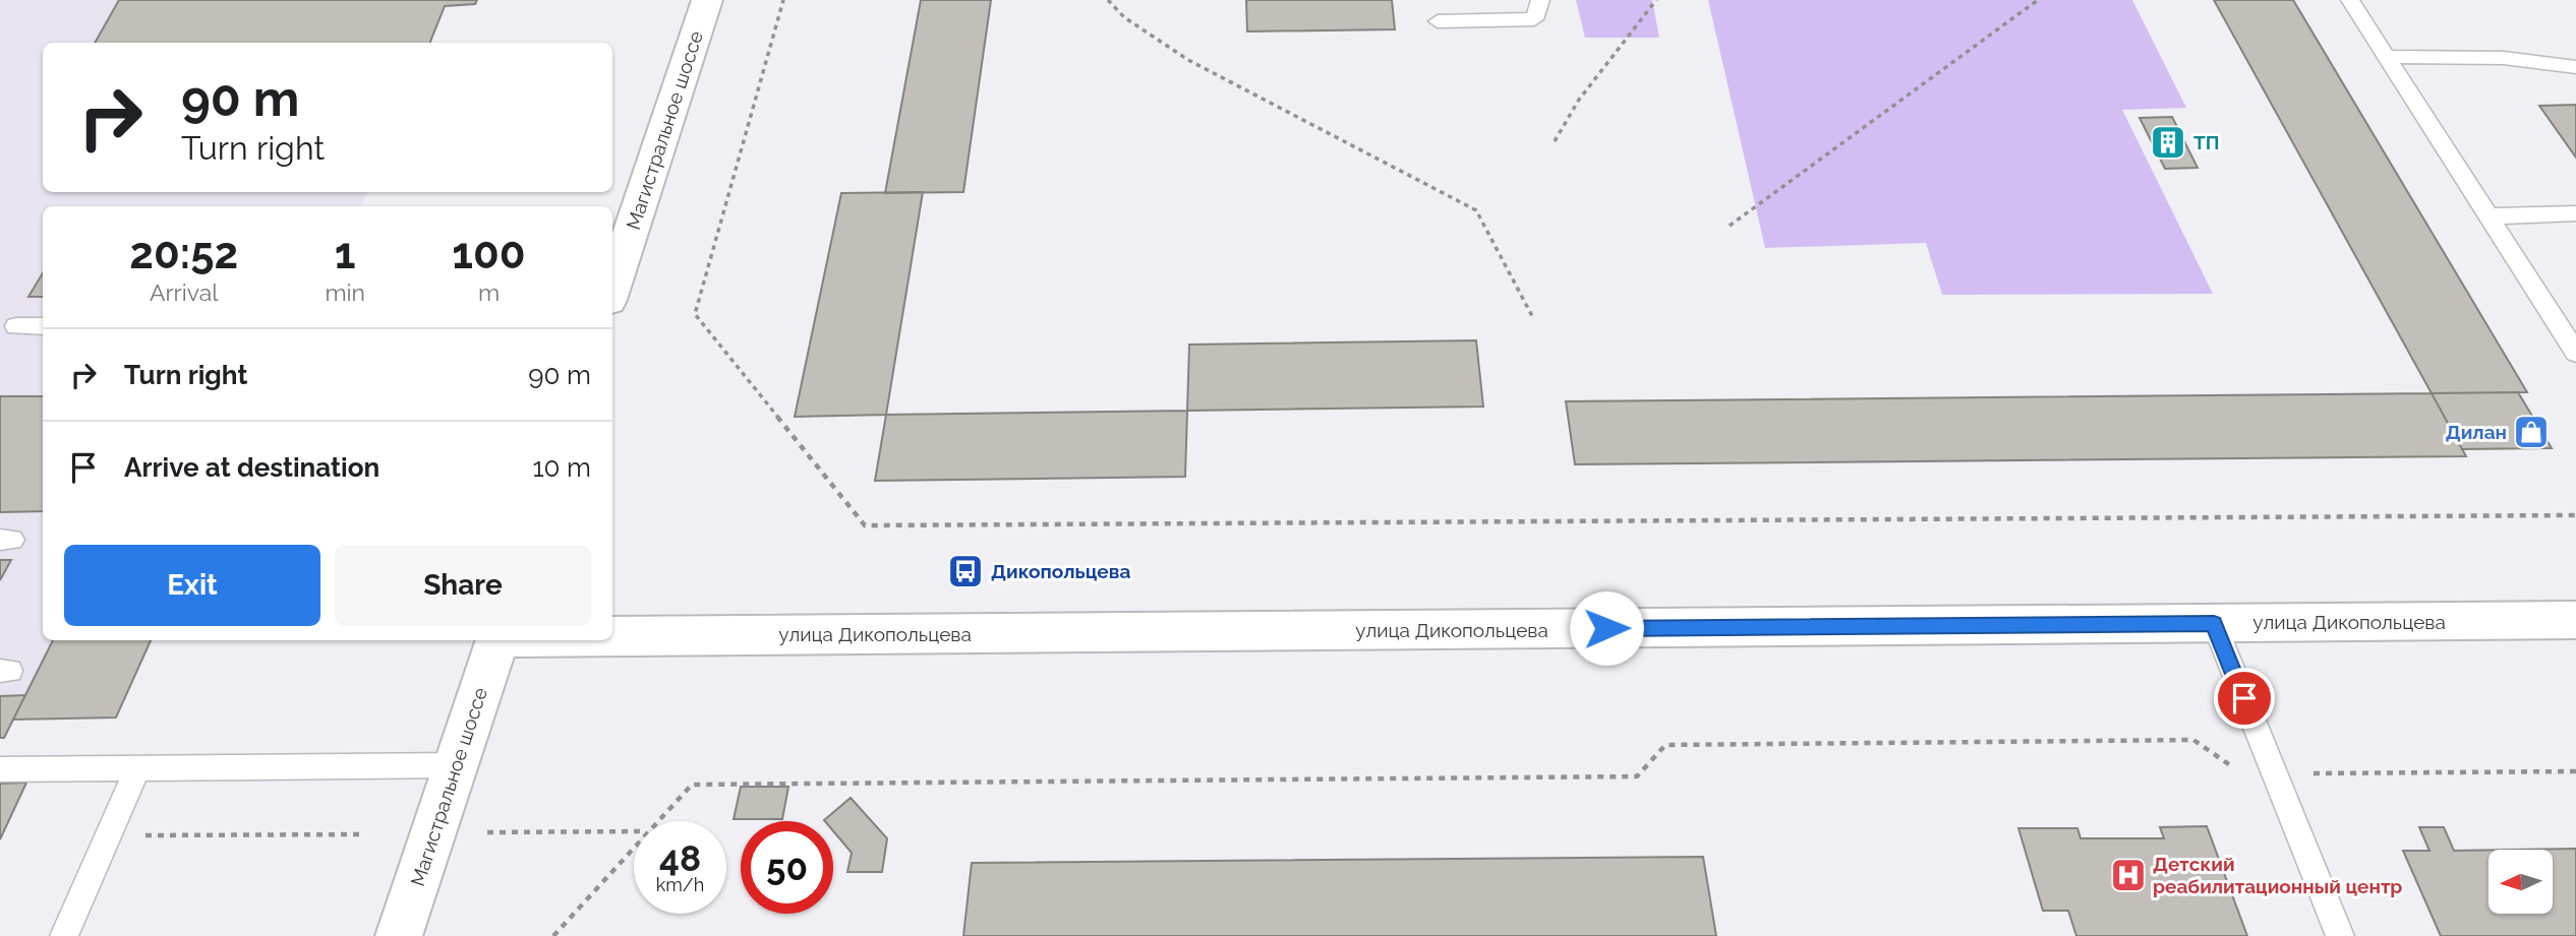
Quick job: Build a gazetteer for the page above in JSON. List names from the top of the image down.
{
  "streets": {
    "main road": ["Магистральное шоссе", "улица Дикопольцева"]
  },
  "places": {
    "building": ["ТП"],
    "shop": ["Дилан"],
    "bus stop": ["Дикопольцева"],
    "hospital": ["Детский реабилитационный центр"]
  },
  "north": "left",
  "page": {
    "turn": ["90 m", "Turn right"],
    "eta": [
      "20:52",
      "Arrival",
      "1",
      "min",
      "100",
      "m"
    ],
    "list": [
      {
        "name": "Turn right",
        "value": "90 m"
      },
      {
        "name": "Arrive at destination",
        "value": "10 m"
      }
    ],
    "buttons": ["Exit", "Share"],
    "speed": "48 km/h",
    "limit": "50"
  }
}
